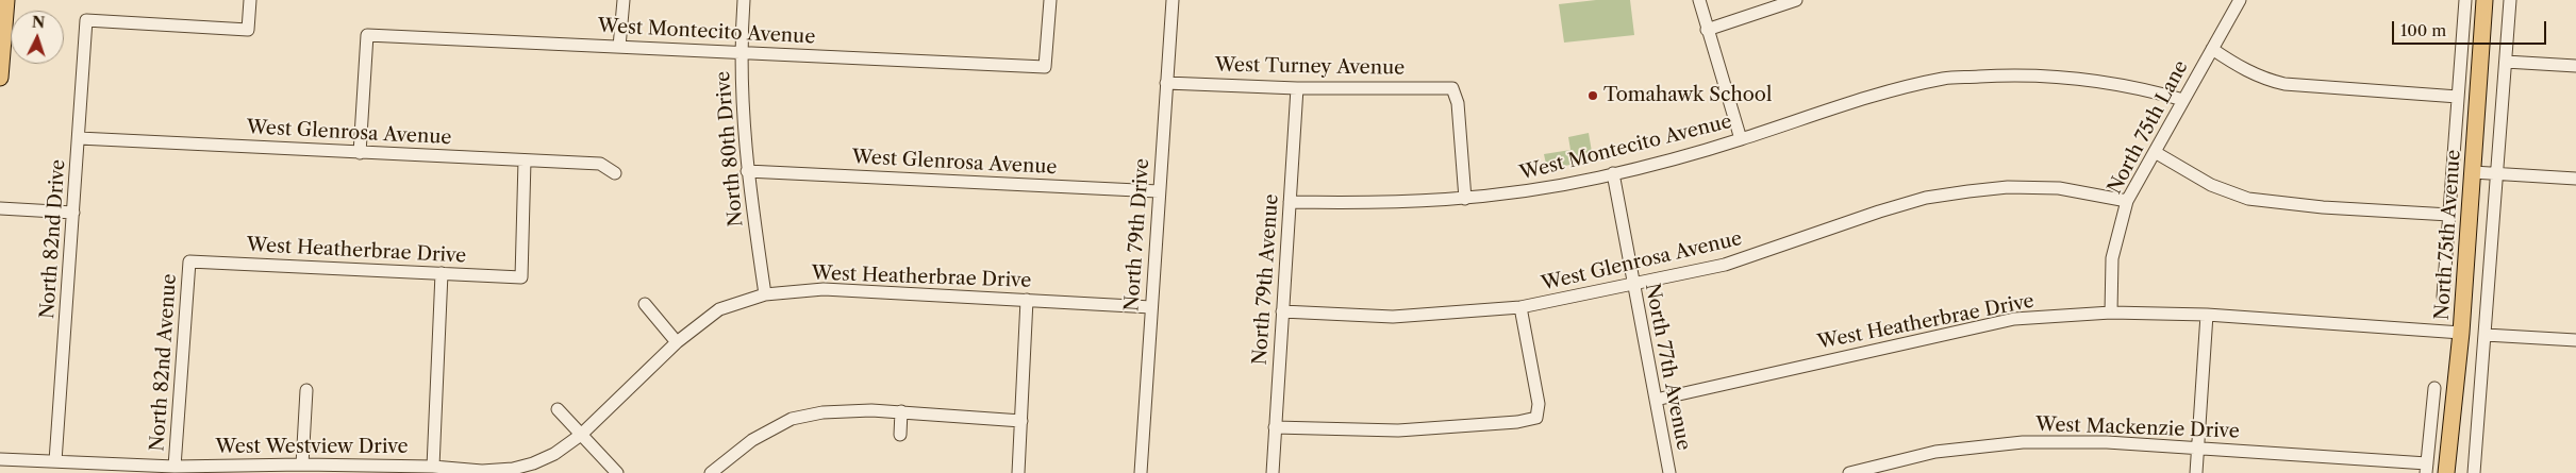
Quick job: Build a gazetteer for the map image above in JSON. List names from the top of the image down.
{
  "streets": {
    "main road": ["North 75th Avenue"],
    "street": [
      "West Montecito Avenue",
      "West Turney Avenue",
      "North 75th Lane",
      "West Glenrosa Avenue",
      "North 80th Drive",
      "North 79th Drive",
      "North 82nd Drive",
      "West Heatherbrae Drive",
      "North 79th Avenue",
      "North 82nd Avenue",
      "North 77th Avenue",
      "West Mackenzie Drive",
      "West Westview Drive"
    ]
  },
  "crossings": [
    ["West Montecito Avenue", "West Turney Avenue"],
    ["West Montecito Avenue", "North 75th Lane"],
    ["West Montecito Avenue", "West Glenrosa Avenue"],
    ["West Montecito Avenue", "North 80th Drive"],
    ["West Montecito Avenue", "North 79th Avenue"],
    ["West Montecito Avenue", "North 77th Avenue"],
    ["West Turney Avenue", "North 79th Drive"],
    ["West Turney Avenue", "North 79th Avenue"],
    ["North 75th Lane", "West Glenrosa Avenue"],
    ["North 75th Lane", "West Heatherbrae Drive"],
    ["West Glenrosa Avenue", "North 80th Drive"],
    ["West Glenrosa Avenue", "North 79th Drive"],
    ["West Glenrosa Avenue", "North 82nd Drive"],
    ["West Glenrosa Avenue", "West Heatherbrae Drive"],
    ["West Glenrosa Avenue", "North 79th Avenue"],
    ["West Glenrosa Avenue", "North 77th Avenue"],
    ["North 80th Drive", "West Heatherbrae Drive"],
    ["North 79th Drive", "West Heatherbrae Drive"],
    ["North 75th Avenue", "West Heatherbrae Drive"],
    ["North 82nd Drive", "West Westview Drive"],
    ["West Heatherbrae Drive", "North 82nd Avenue"],
    ["West Heatherbrae Drive", "North 77th Avenue"],
    ["West Heatherbrae Drive", "West Westview Drive"],
    ["North 82nd Avenue", "West Westview Drive"]
  ],
  "places": ["Tomahawk School"],
  "scale_bar": "100 m",
  "north": "top"
}
